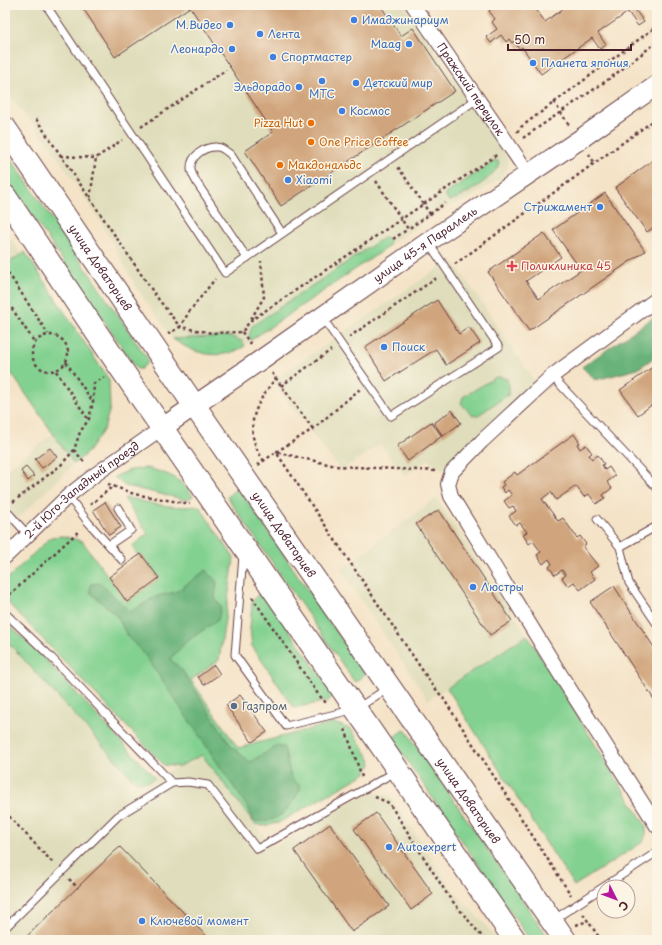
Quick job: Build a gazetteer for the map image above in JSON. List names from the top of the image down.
{
  "streets": {
    "main road": ["улица 45-я Параллель", "улица Доваторцев"],
    "street": ["Пражский переулок", "2-й Юго-Западный проезд"]
  },
  "crossings": [
    ["Пражский переулок", "улица 45-я Параллель"],
    ["улица 45-я Параллель", "улица Доваторцев"],
    ["улица 45-я Параллель", "2-й Юго-Западный проезд"]
  ],
  "places": {
    "other": [
      "Имаджинариум",
      "М.Видео",
      "Лента",
      "Maag",
      "Леонардо",
      "Спортмастер",
      "Планета япония",
      "МТС",
      "Детский мир",
      "Эльдорадо",
      "Космос",
      "Pizza Hut",
      "One Price Coffee",
      "Макдональдс",
      "Xiaomi",
      "Стрижамент",
      "Поиск",
      "Люстры",
      "Газпром",
      "Autoexpert",
      "Ключевой момент"
    ],
    "health": ["Поликлиника 45"]
  },
  "scale_bar": "50 m",
  "north": "bottom right"
}
